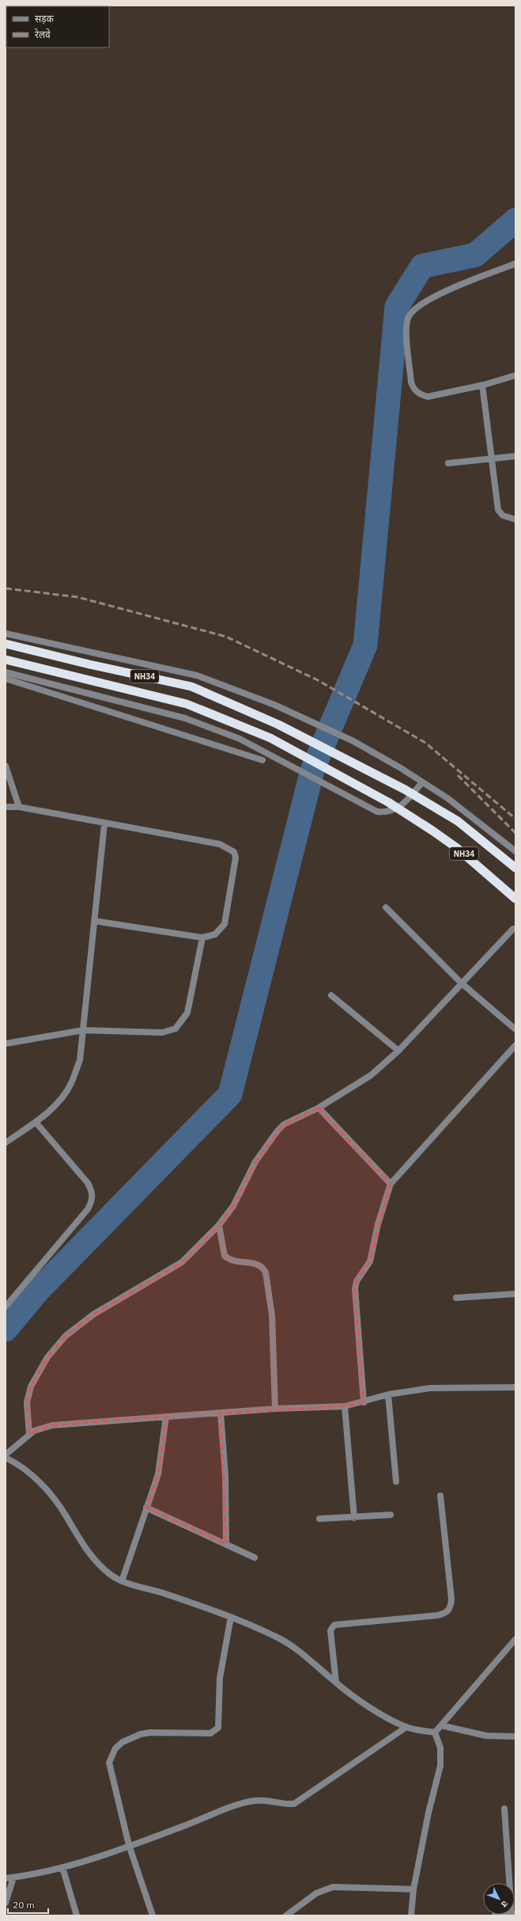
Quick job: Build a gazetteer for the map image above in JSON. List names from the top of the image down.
{
  "streets": {
    "highway": ["NH34"]
  },
  "legend": ["सड़क", "रेलवे"],
  "scale_bar": "20 m",
  "north": "bottom right"
}
